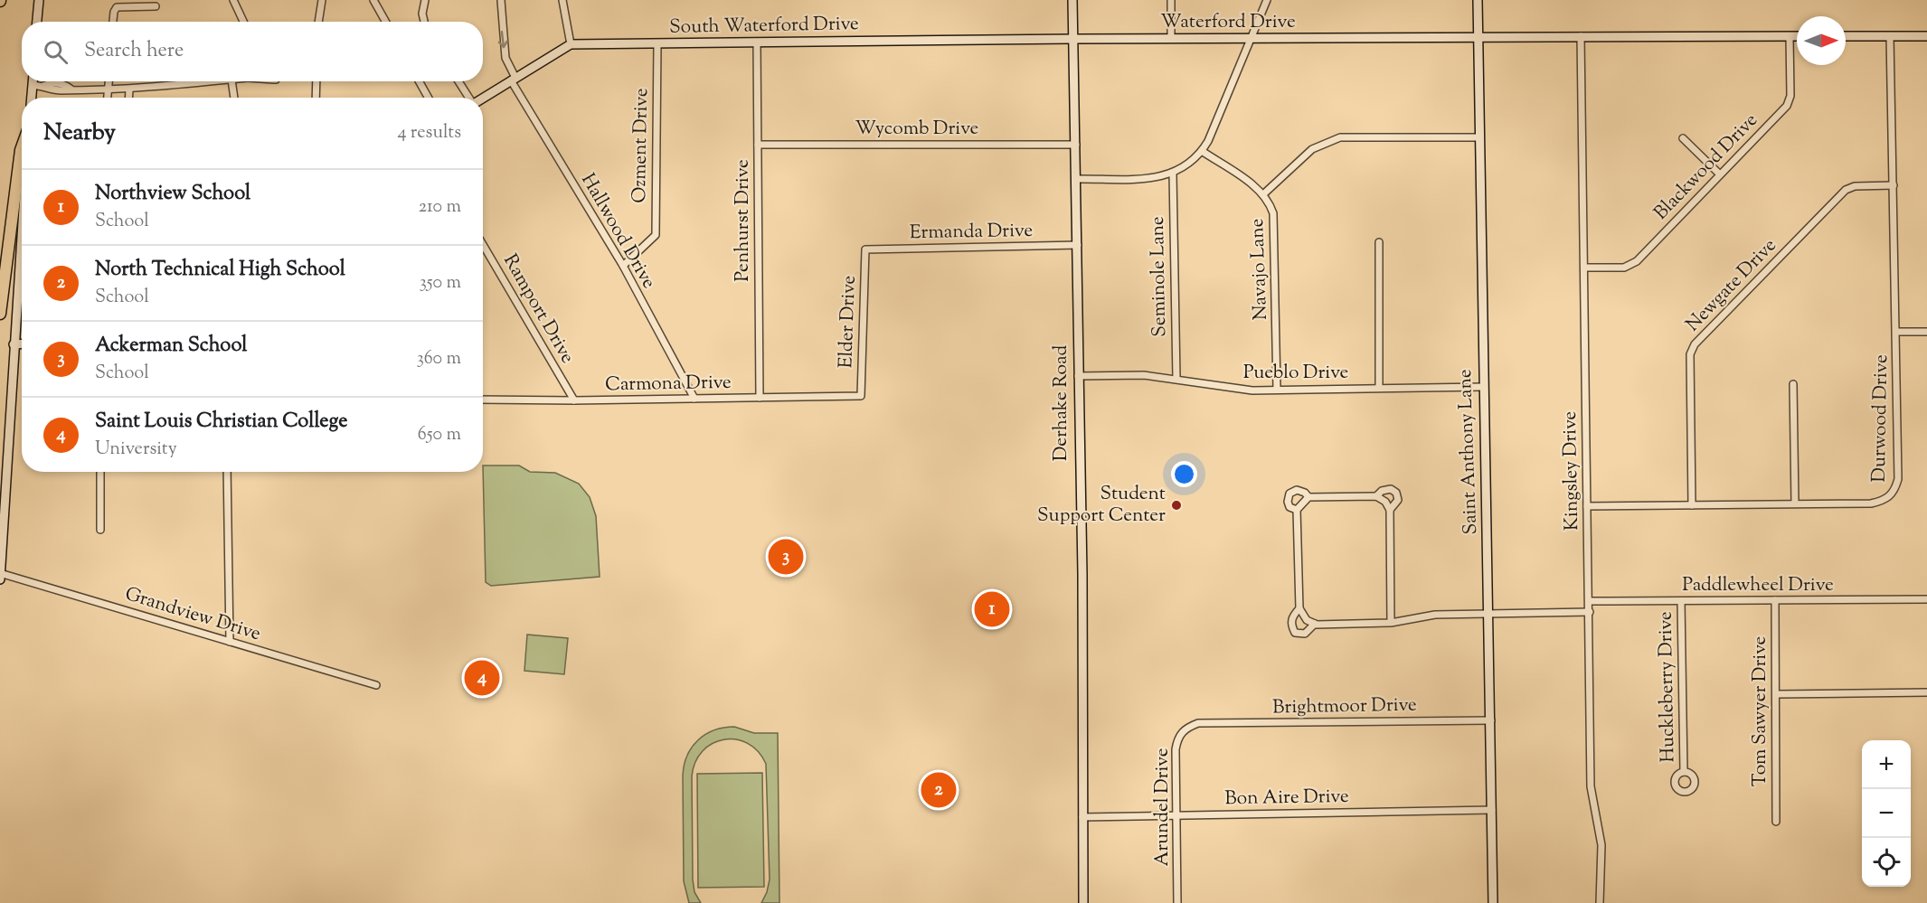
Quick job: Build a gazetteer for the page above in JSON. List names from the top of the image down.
{
  "streets": {
    "street": [
      "Waterford Drive",
      "South Waterford Drive",
      "Wycomb Drive",
      "Ozment Drive",
      "Blackwood Drive",
      "Penhurst Drive",
      "Hallwood Drive",
      "Ermanda Drive",
      "Navajo Lane",
      "Seminole Lane",
      "Newgate Drive",
      "Ramport Drive",
      "Elder Drive",
      "Pueblo Drive",
      "Carmona Drive",
      "Derhake Road",
      "Durwood Drive",
      "Saint Anthony Lane",
      "Kingsley Drive",
      "Paddlewheel Drive",
      "Grandview Drive",
      "Huckleberry Drive",
      "Brightmoor Drive",
      "Tom Sawyer Drive",
      "Bon Aire Drive",
      "Arundel Drive"
    ]
  },
  "crossings": [
    ["Waterford Drive", "South Waterford Drive"],
    ["Waterford Drive", "Blackwood Drive"],
    ["Waterford Drive", "Derhake Road"],
    ["Waterford Drive", "Saint Anthony Lane"],
    ["Waterford Drive", "Kingsley Drive"],
    ["South Waterford Drive", "Ozment Drive"],
    ["South Waterford Drive", "Penhurst Drive"],
    ["South Waterford Drive", "Derhake Road"],
    ["Wycomb Drive", "Penhurst Drive"],
    ["Wycomb Drive", "Derhake Road"],
    ["Ozment Drive", "Hallwood Drive"],
    ["Blackwood Drive", "Kingsley Drive"],
    ["Penhurst Drive", "Carmona Drive"],
    ["Hallwood Drive", "Carmona Drive"],
    ["Ermanda Drive", "Elder Drive"],
    ["Ermanda Drive", "Derhake Road"],
    ["Navajo Lane", "Pueblo Drive"],
    ["Seminole Lane", "Pueblo Drive"],
    ["Newgate Drive", "Durwood Drive"],
    ["Ramport Drive", "Carmona Drive"],
    ["Elder Drive", "Carmona Drive"],
    ["Pueblo Drive", "Derhake Road"],
    ["Pueblo Drive", "Saint Anthony Lane"],
    ["Derhake Road", "Bon Aire Drive"],
    ["Durwood Drive", "Kingsley Drive"],
    ["Saint Anthony Lane", "Brightmoor Drive"],
    ["Saint Anthony Lane", "Bon Aire Drive"],
    ["Kingsley Drive", "Paddlewheel Drive"],
    ["Paddlewheel Drive", "Huckleberry Drive"],
    ["Paddlewheel Drive", "Tom Sawyer Drive"],
    ["Brightmoor Drive", "Arundel Drive"],
    ["Bon Aire Drive", "Arundel Drive"]
  ],
  "places": ["Student Support Center"],
  "north": "right",
  "page": {
    "search": "Search here",
    "heading": ["Nearby", "4 results"],
    "list": [
      {
        "mark": "1",
        "name": "Northview School",
        "note": "School",
        "value": "210 m"
      },
      {
        "mark": "2",
        "name": "North Technical High School",
        "note": "School",
        "value": "350 m"
      },
      {
        "mark": "3",
        "name": "Ackerman School",
        "note": "School",
        "value": "360 m"
      },
      {
        "mark": "4",
        "name": "Saint Louis Christian College",
        "note": "University",
        "value": "650 m"
      }
    ],
    "pins": [
      "3",
      "1",
      "4",
      "2"
    ],
    "map_buttons": ["+", "−"]
  }
}
